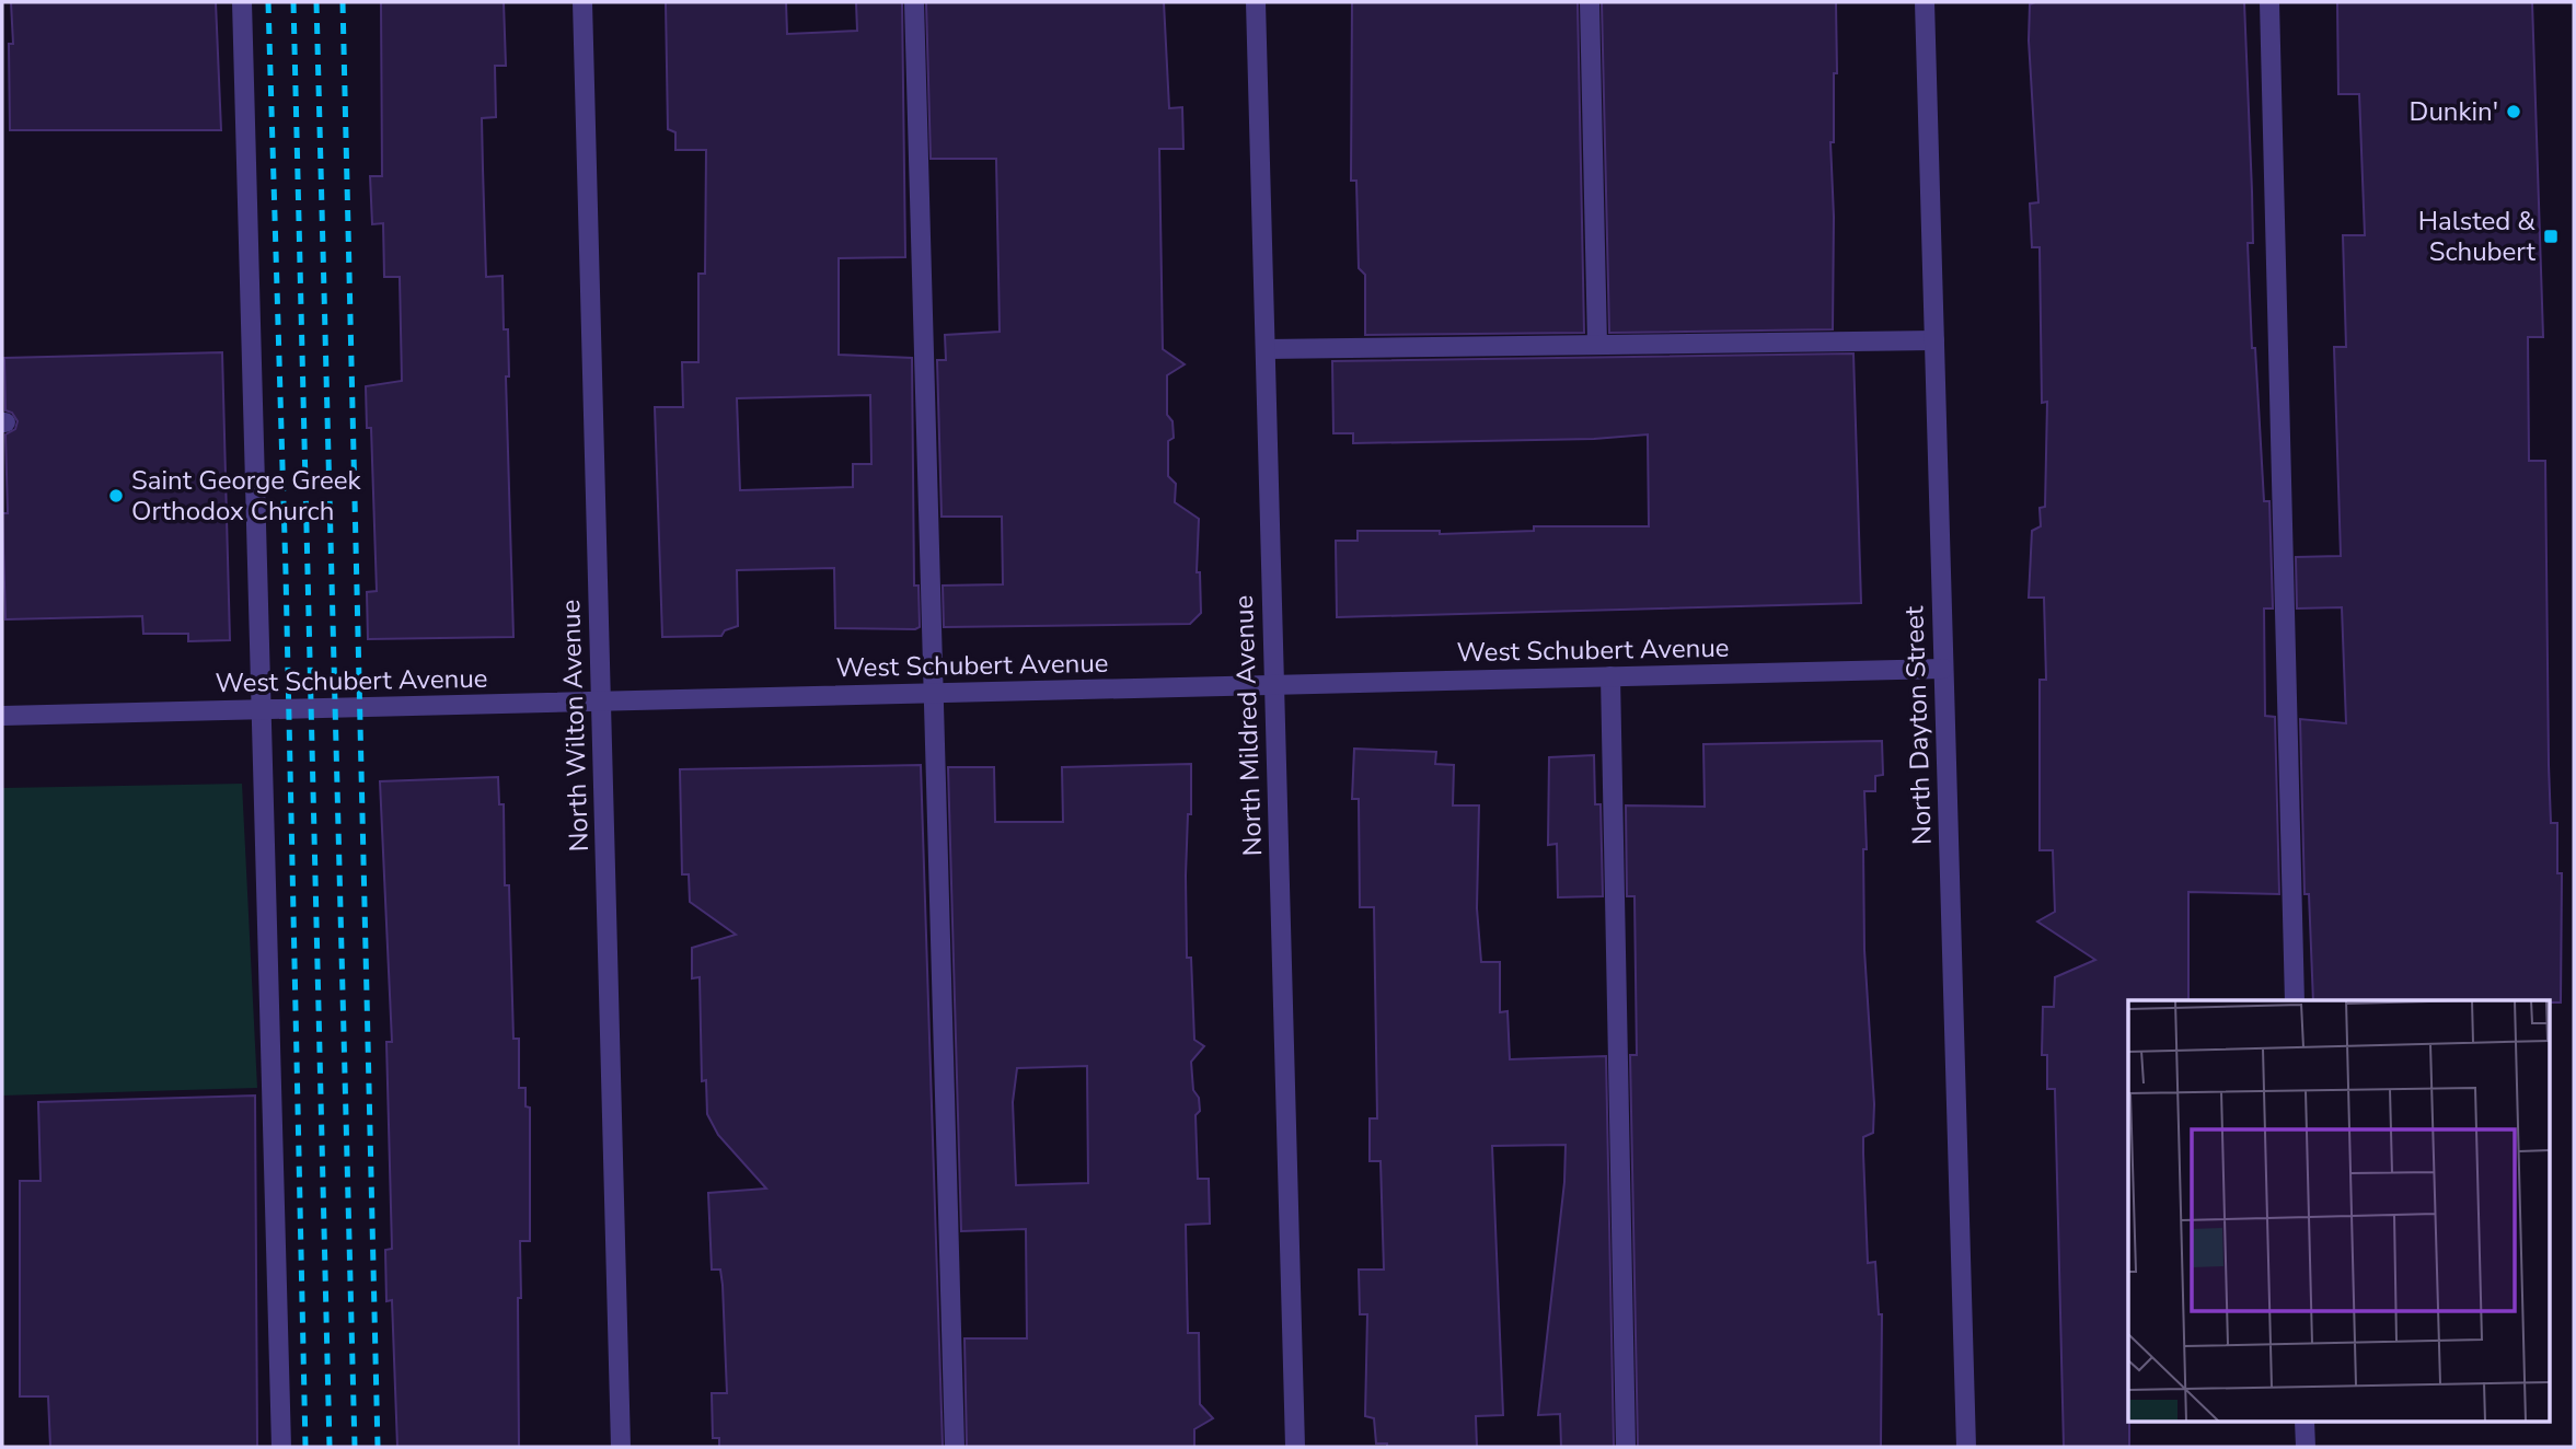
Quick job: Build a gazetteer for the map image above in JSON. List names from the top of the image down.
{
  "streets": {
    "street": [
      "West Schubert Avenue",
      "North Wilton Avenue",
      "North Mildred Avenue",
      "North Dayton Street"
    ]
  },
  "crossings": [
    ["West Schubert Avenue", "North Wilton Avenue"],
    ["West Schubert Avenue", "North Mildred Avenue"],
    ["West Schubert Avenue", "North Dayton Street"]
  ],
  "places": {
    "other": ["Dunkin'", "Saint George Greek Orthodox Church"],
    "transit": ["Halsted & Schubert"]
  }
}
